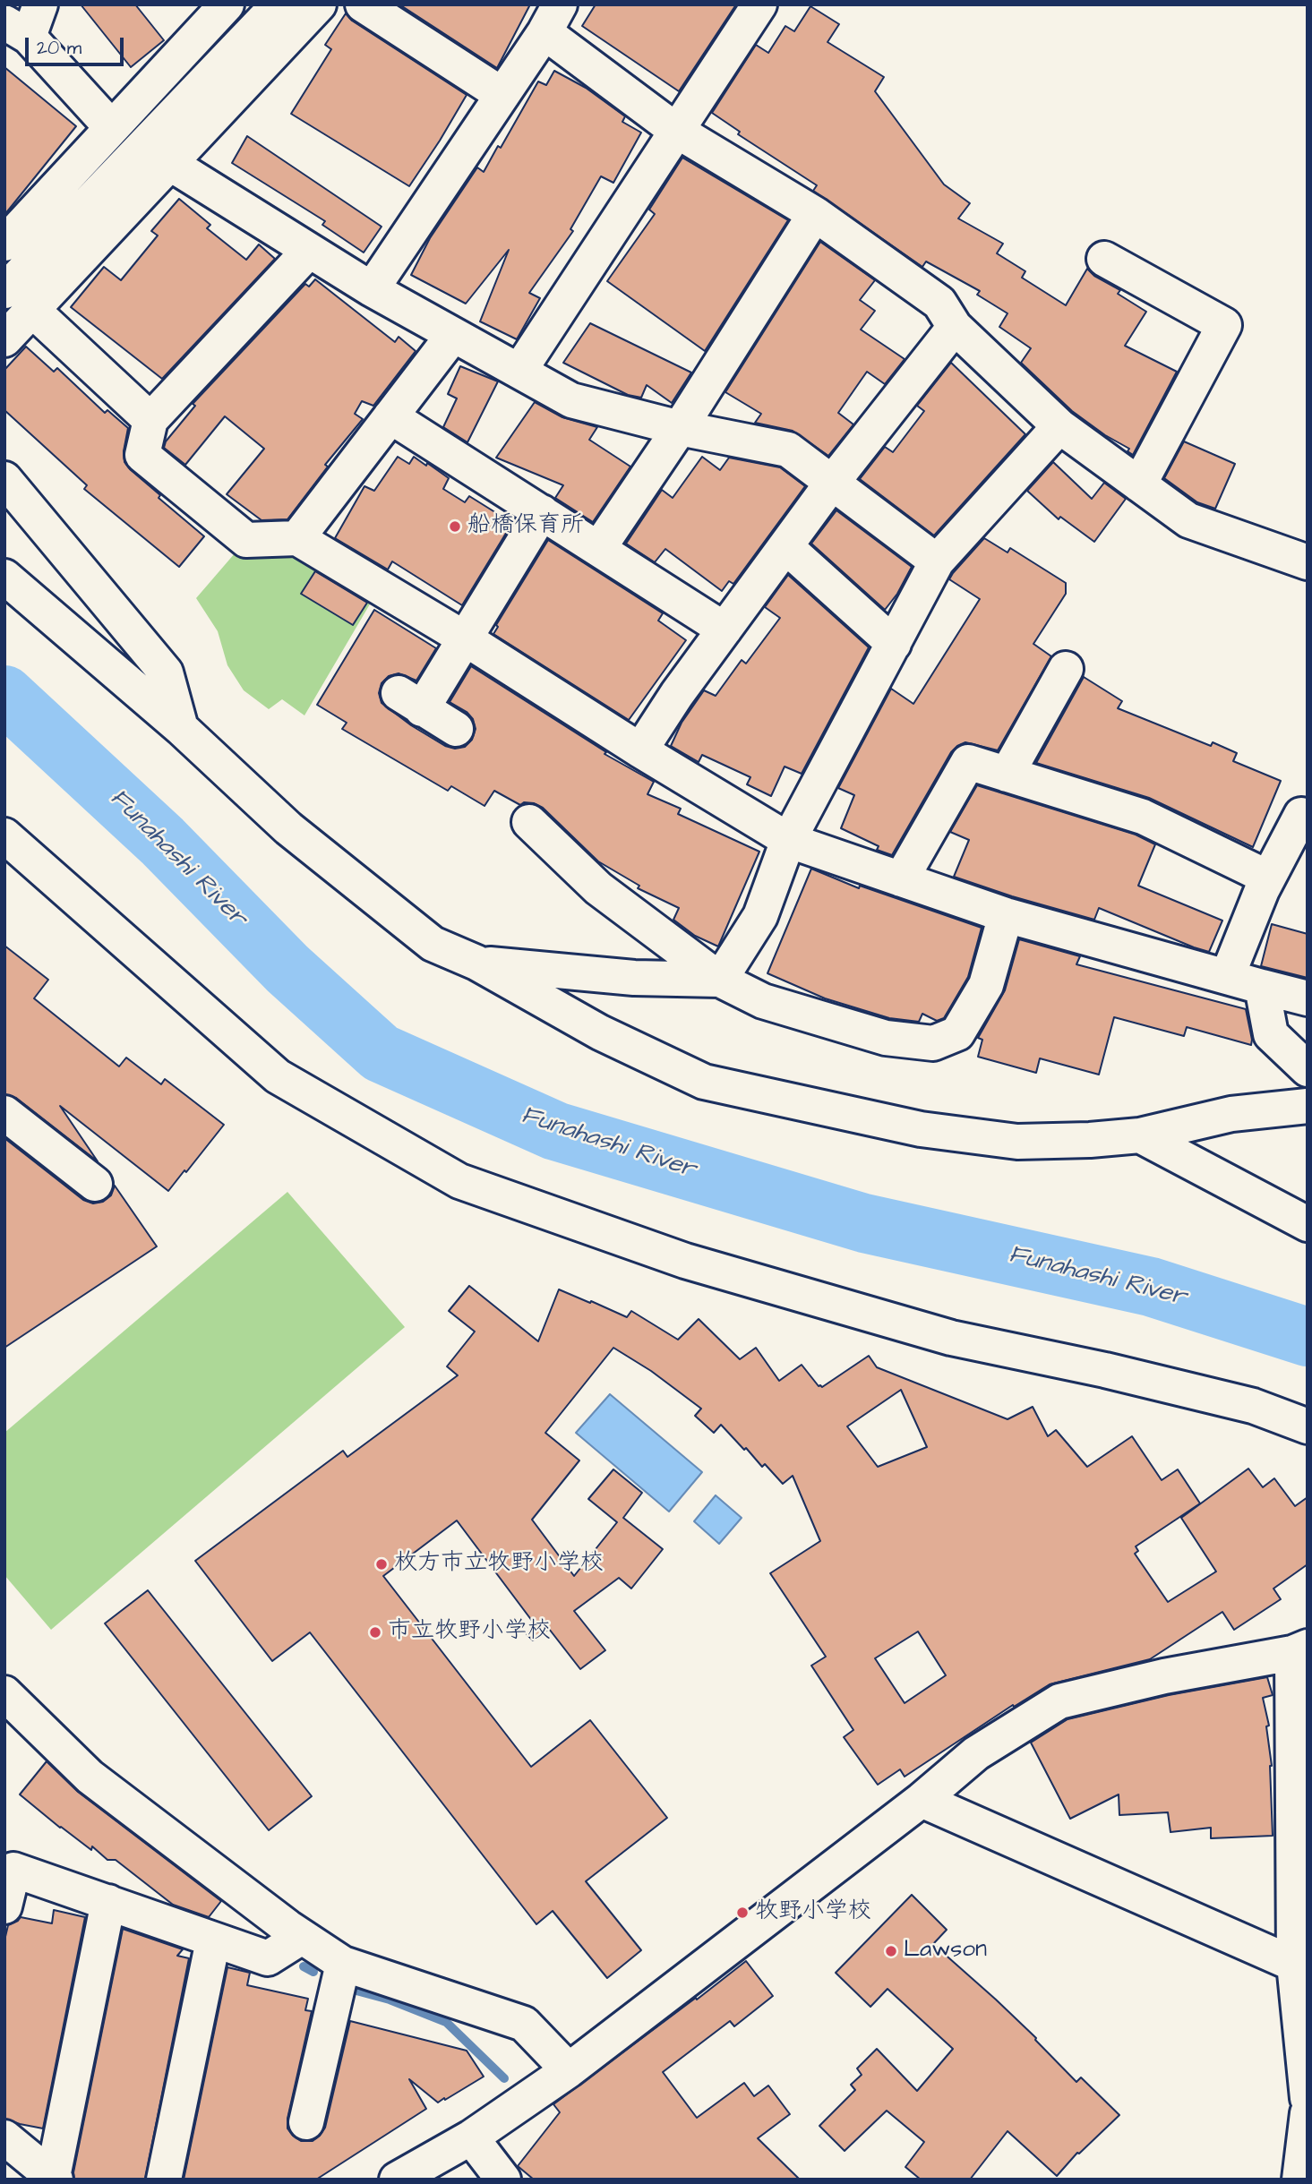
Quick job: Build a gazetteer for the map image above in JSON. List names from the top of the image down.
{
  "water": ["Funahashi River"],
  "places": [
    "船橋保育所",
    "枚方市立牧野小学校",
    "市立牧野小学校",
    "牧野小学校",
    "Lawson"
  ],
  "scale_bar": "20 m"
}
